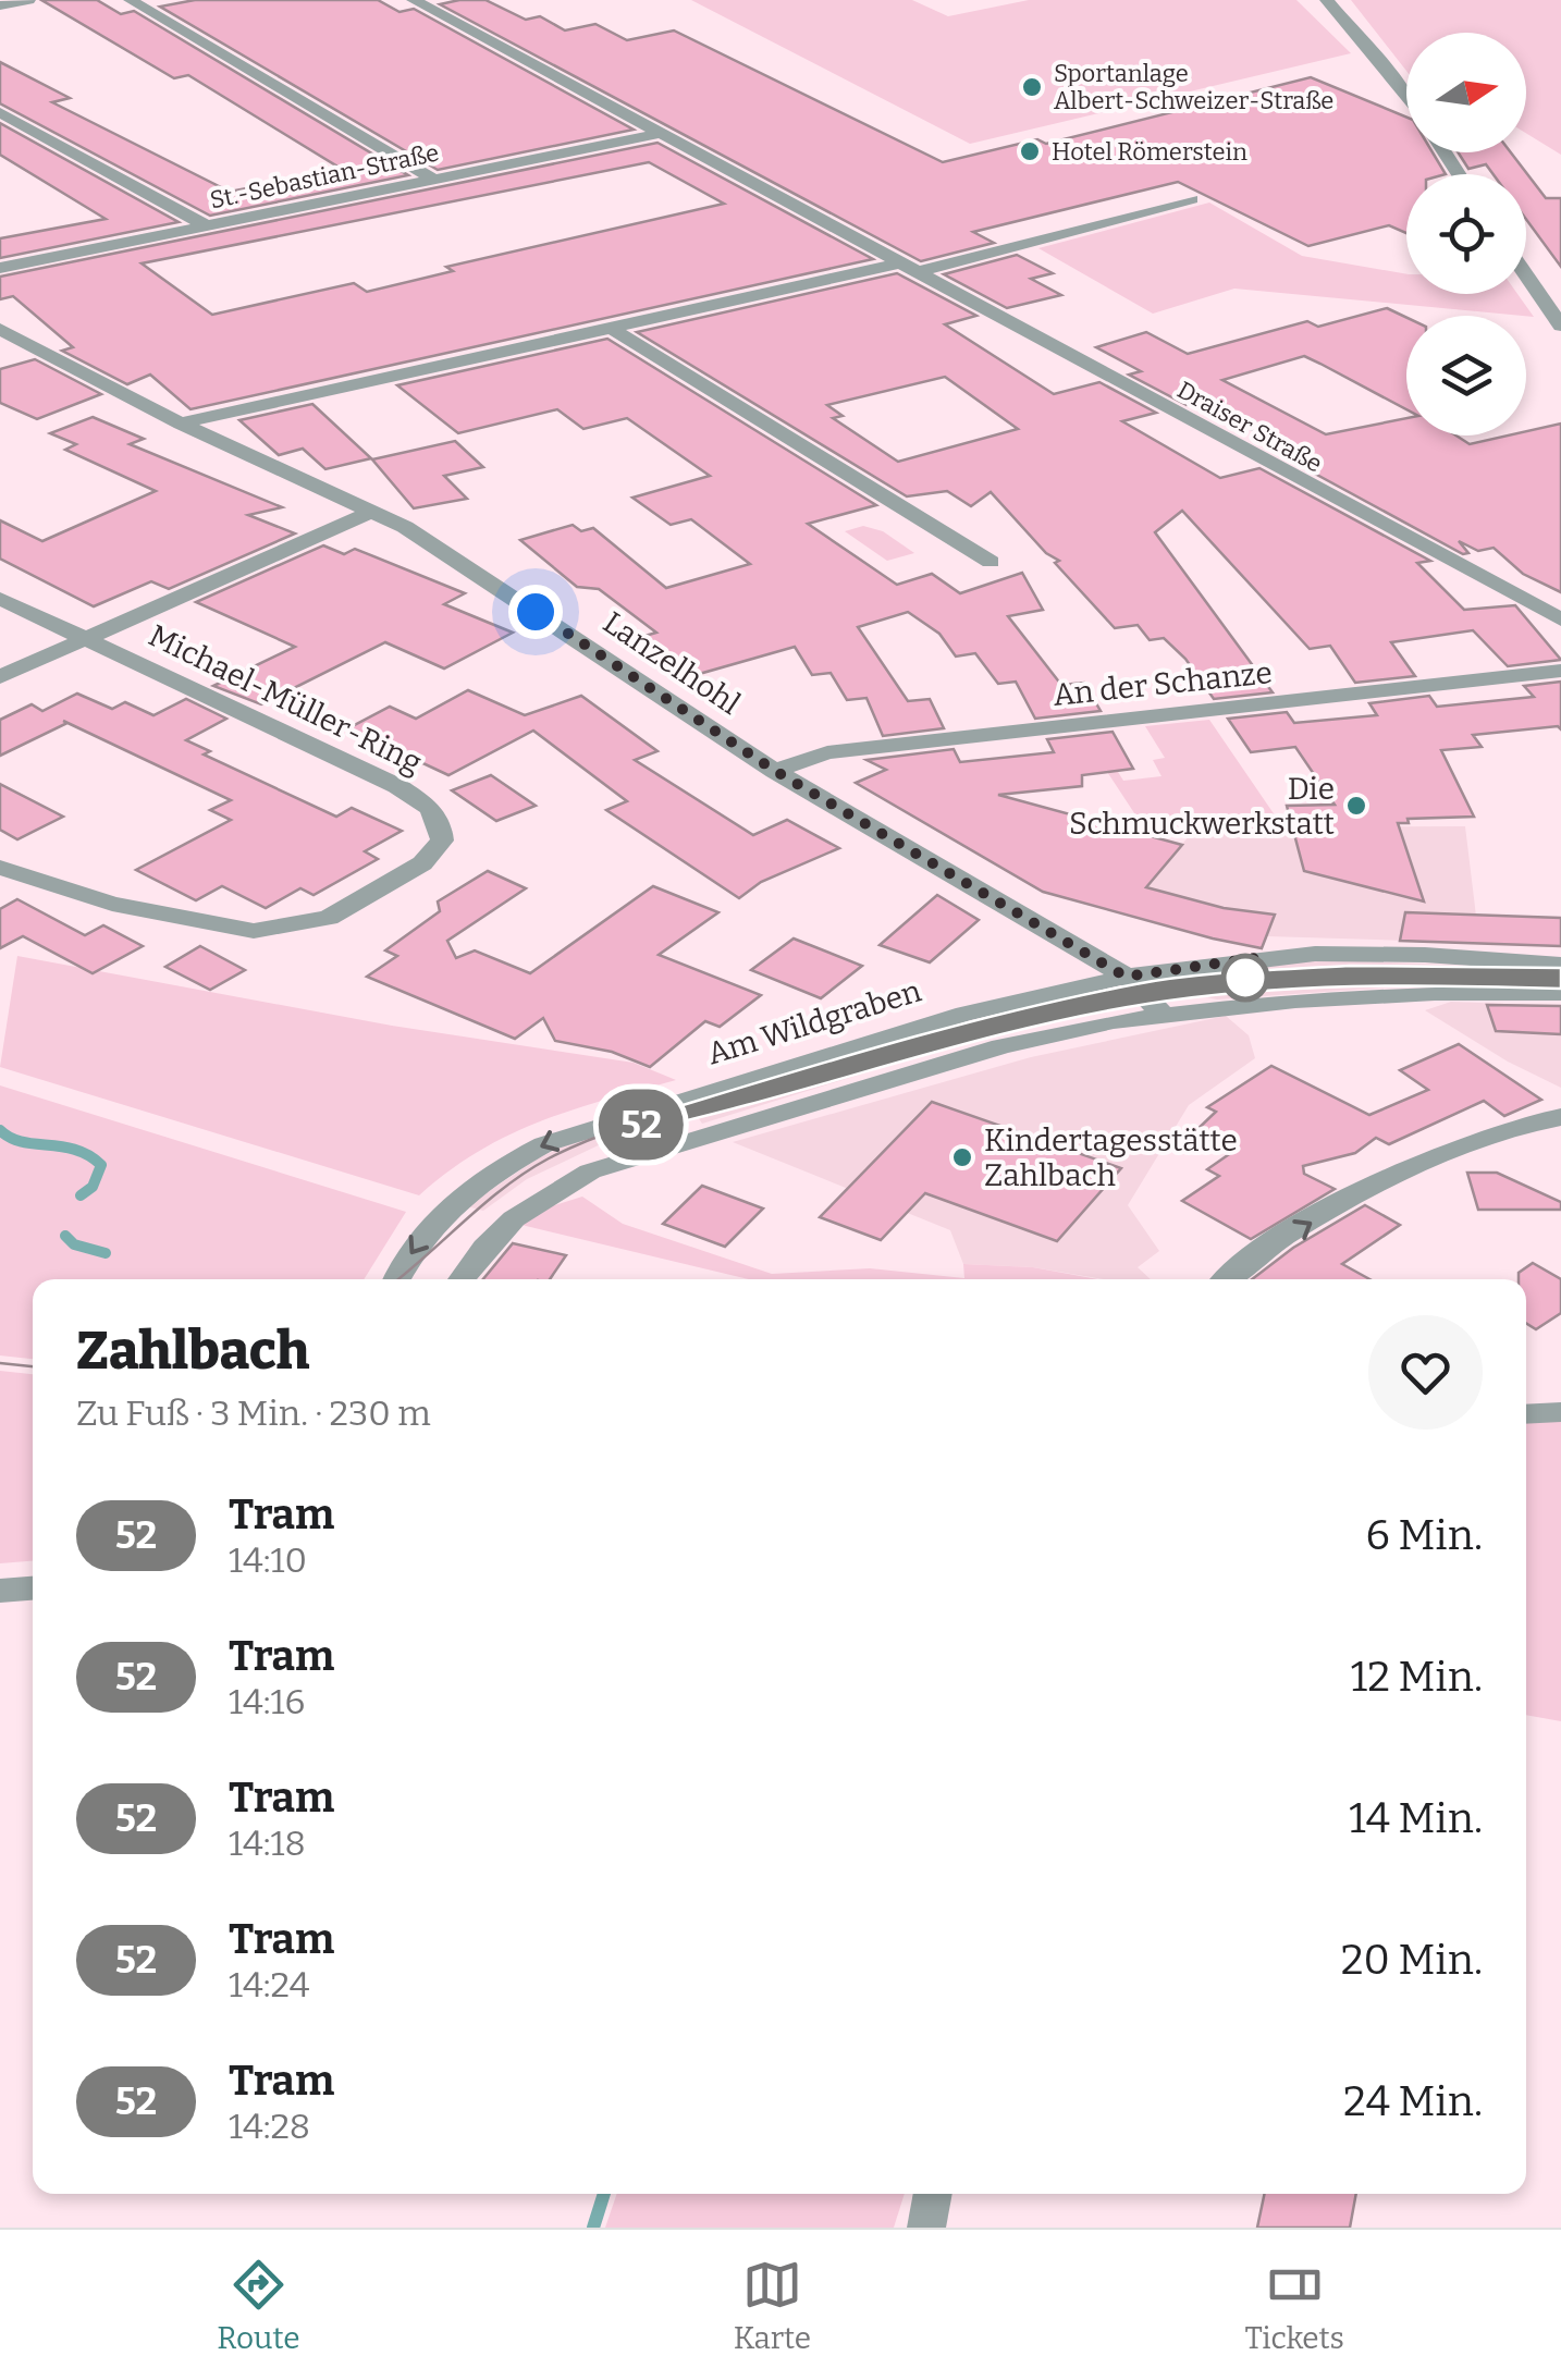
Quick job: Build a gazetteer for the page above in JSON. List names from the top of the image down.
{
  "streets": {
    "street": [
      "St.-Sebastian-Straße",
      "Draiser Straße",
      "Lanzelhohl",
      "An der Schanze",
      "Michael-Müller-Ring",
      "Am Wildgraben"
    ]
  },
  "crossings": [
    ["St.-Sebastian-Straße", "Draiser Straße"],
    ["Lanzelhohl", "An der Schanze"],
    ["Lanzelhohl", "Am Wildgraben"]
  ],
  "places": [
    "Sportanlage Albert-Schweizer-Straße",
    "Hotel Römerstein",
    "Die Schmuckwerkstatt",
    "Kindertagesstätte Zahlbach"
  ],
  "lines": ["tram line 52"],
  "north": "right",
  "page": {
    "on_map": "52",
    "heading": ["Zahlbach", "Zu Fuß · 3 Min. · 230 m"],
    "list": [
      {
        "mark": "52",
        "name": "Tram",
        "note": "14:10",
        "value": "6 Min."
      },
      {
        "mark": "52",
        "name": "Tram",
        "note": "14:16",
        "value": "12 Min."
      },
      {
        "mark": "52",
        "name": "Tram",
        "note": "14:18",
        "value": "14 Min."
      },
      {
        "mark": "52",
        "name": "Tram",
        "note": "14:24",
        "value": "20 Min."
      },
      {
        "mark": "52",
        "name": "Tram",
        "note": "14:28",
        "value": "24 Min."
      }
    ],
    "tabs": ["Route", "Karte", "Tickets"]
  }
}
